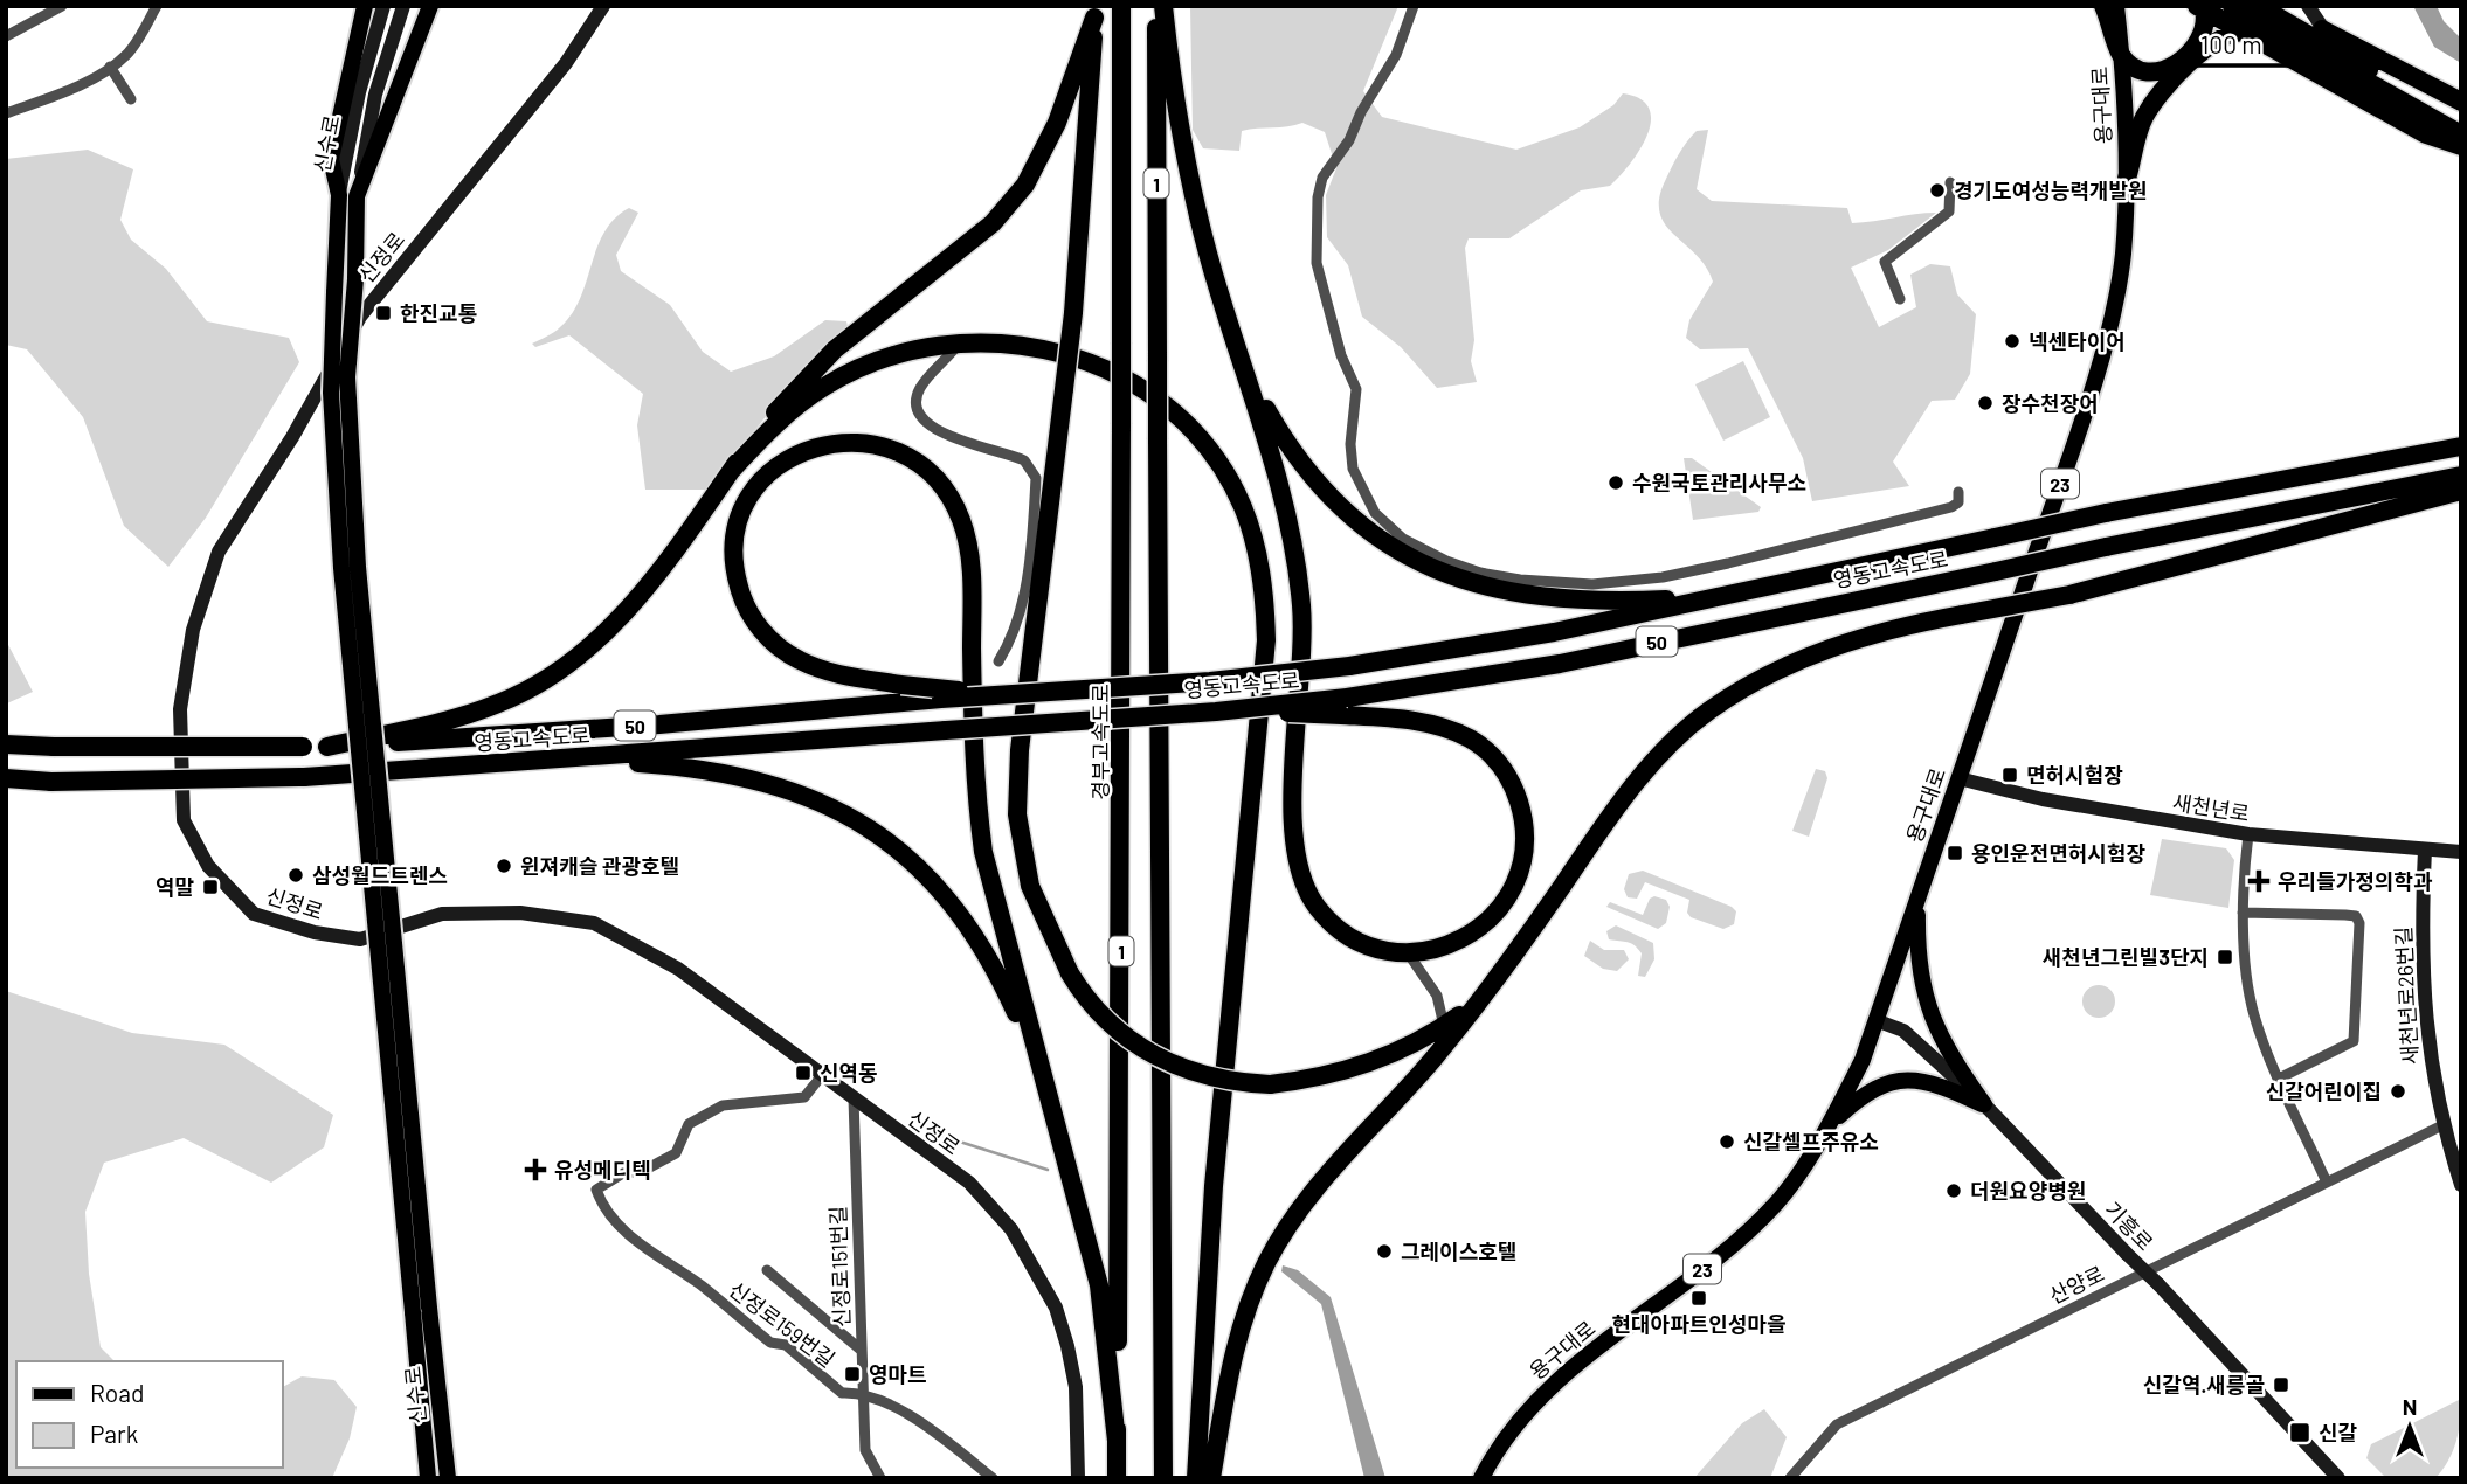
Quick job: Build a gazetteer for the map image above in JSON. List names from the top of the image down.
{
  "streets": {
    "highway": [
      "1",
      "영동고속도로",
      "50",
      "경부고속도로"
    ],
    "main road": ["용구대로", "신수로", "23"],
    "street": [
      "신정로",
      "새천년로",
      "새천년로26번길",
      "기흥로",
      "신정로151번길",
      "산양로",
      "신정로159번길"
    ]
  },
  "crossings": [
    ["용구대로", "새천년로"],
    ["용구대로", "기흥로"],
    ["신정로", "신정로151번길"],
    ["신정로", "신정로159번길"],
    ["새천년로", "새천년로26번길"],
    ["새천년로26번길", "산양로"],
    ["신정로151번길", "신정로159번길"]
  ],
  "places": {
    "other": [
      "경기도여성능력개발원",
      "넥센타이어",
      "장수천장어",
      "수원국토관리사무소",
      "윈져캐슬 관광호텔",
      "삼성월드트렌스",
      "신갈어린이집",
      "신갈셀프주유소",
      "더원요양병원",
      "그레이스호텔"
    ],
    "transit": [
      "한진교통",
      "면허시험장",
      "용인운전면허시험장",
      "역말",
      "새천년그린빌3단지",
      "신역동",
      "현대아파트인성마을",
      "영마트",
      "신갈역.새릉골",
      "신갈"
    ],
    "health": ["우리들가정의학과", "유성메디텍"]
  },
  "legend": ["Road", "Park"],
  "scale_bar": "100 m",
  "north": "top"
}
